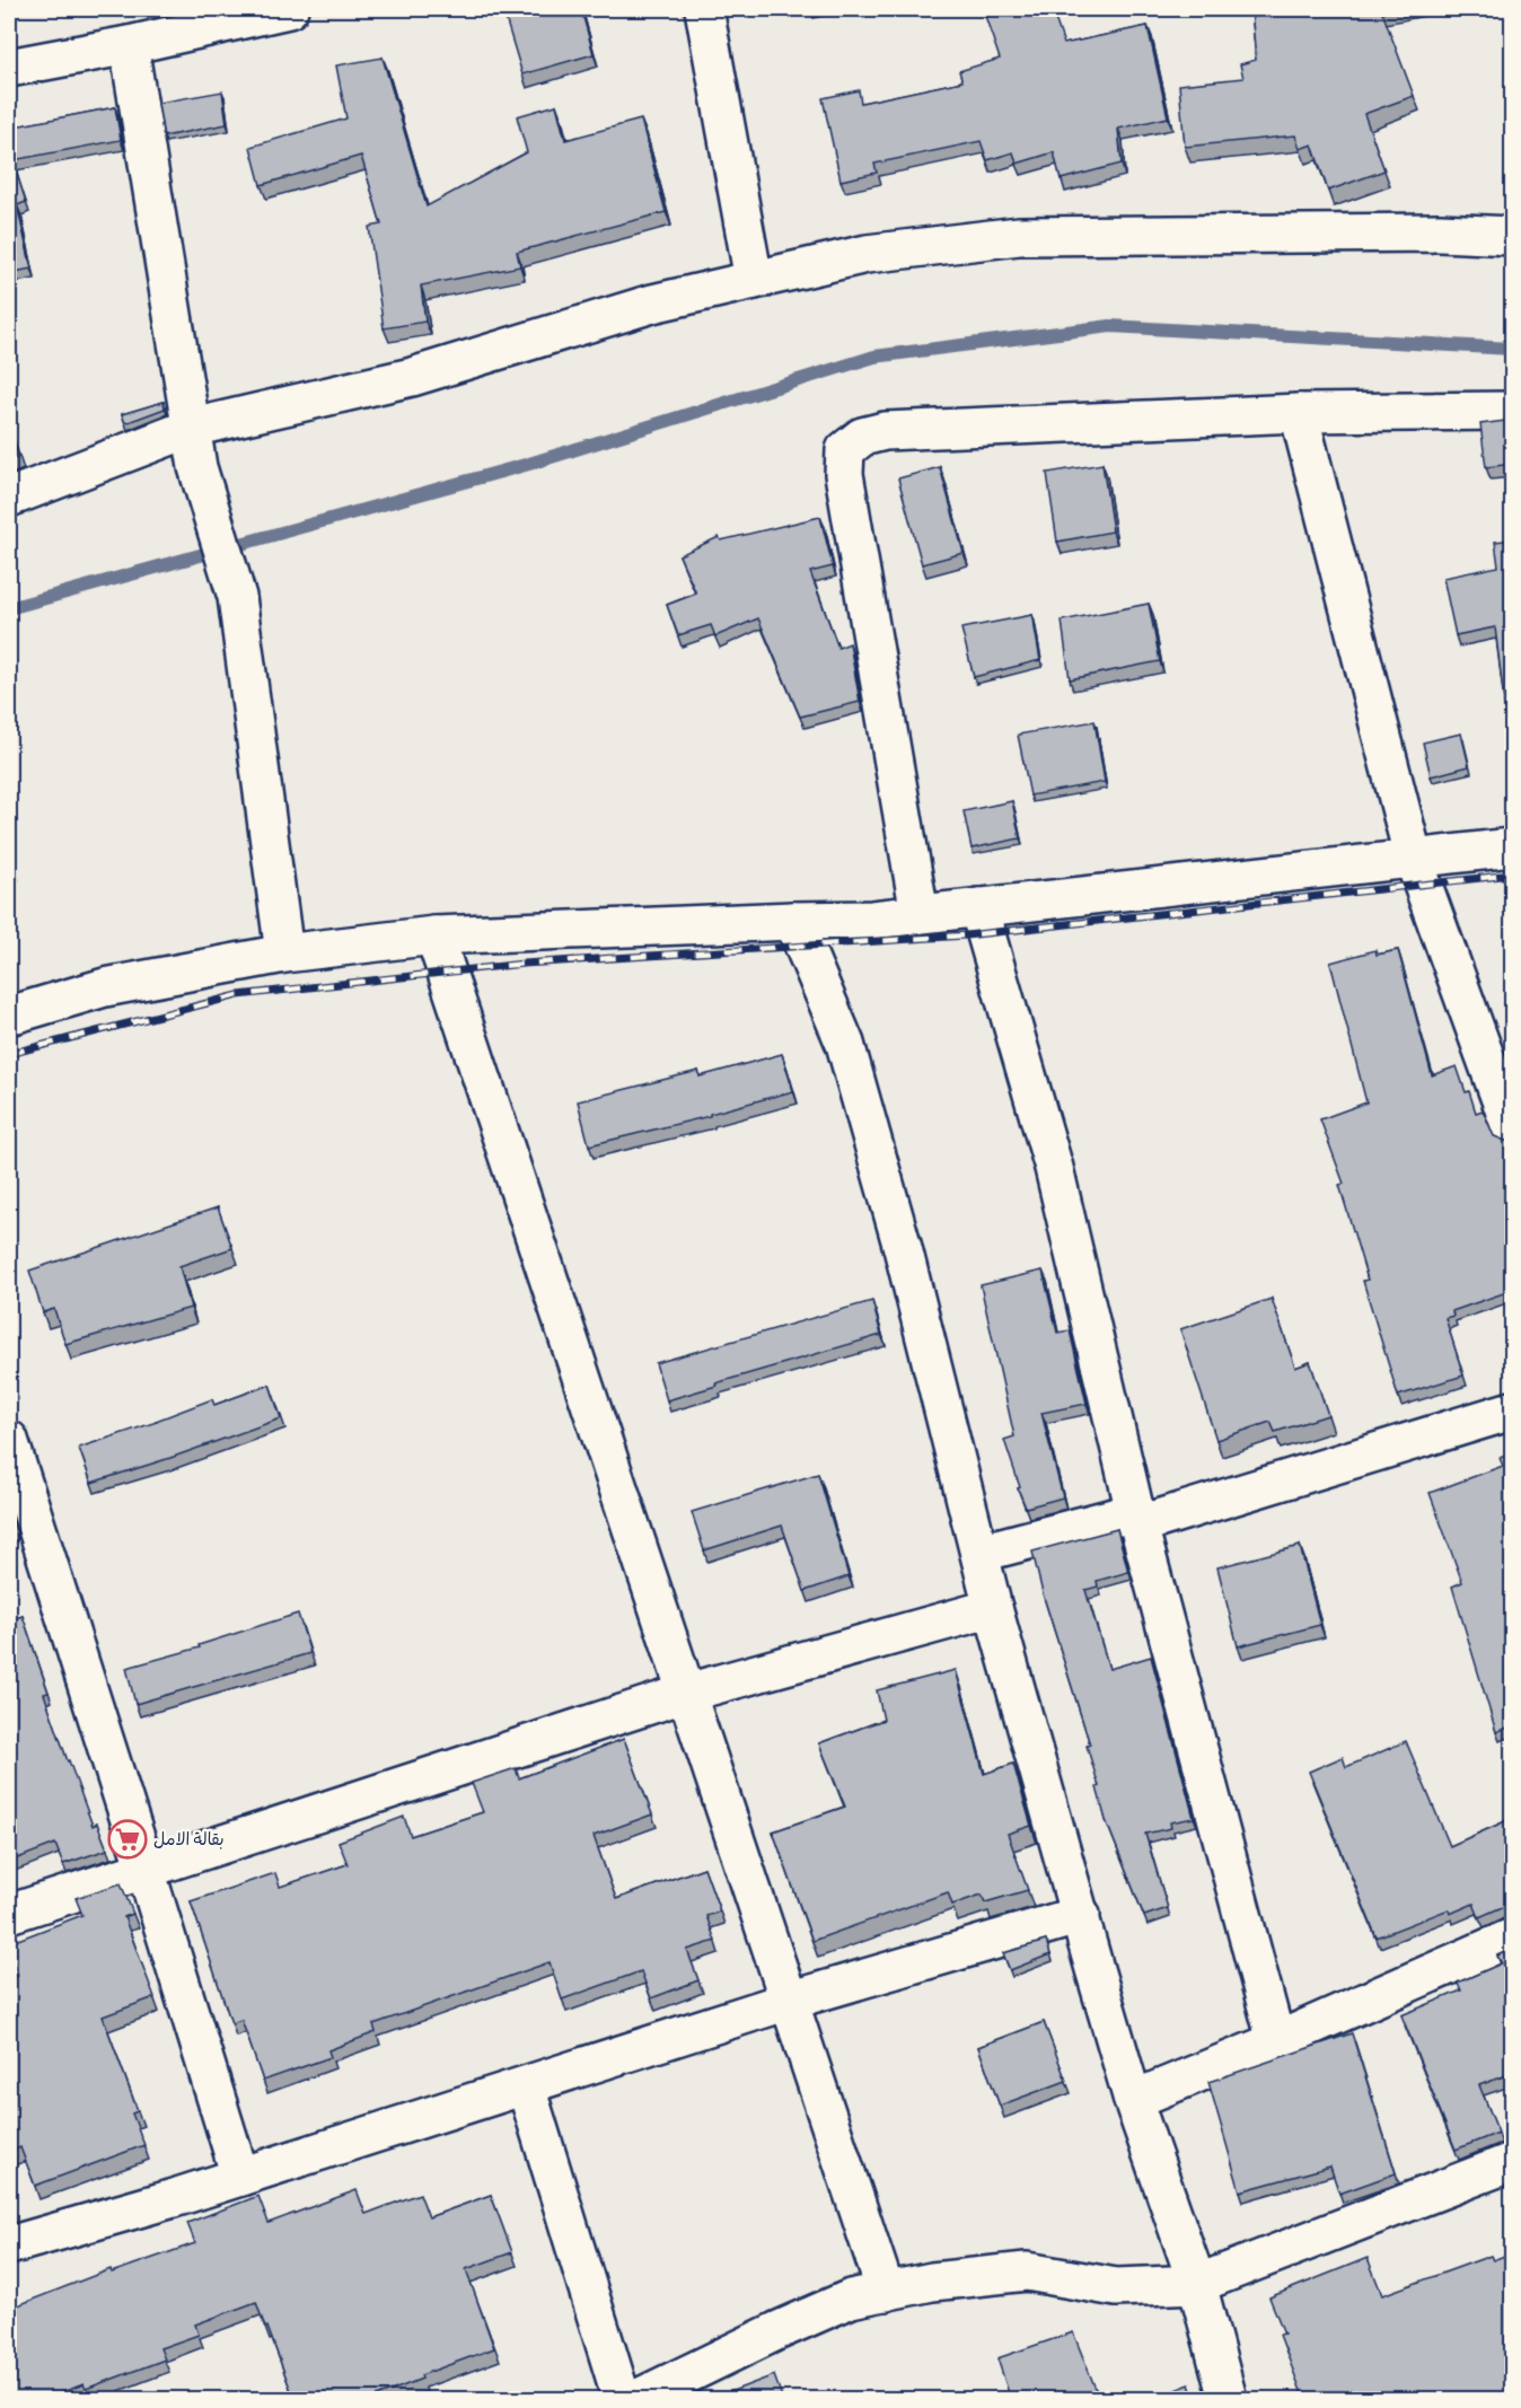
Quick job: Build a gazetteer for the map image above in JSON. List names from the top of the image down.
{
  "places": {
    "supermarket": ["بقالة الامل"]
  }
}
